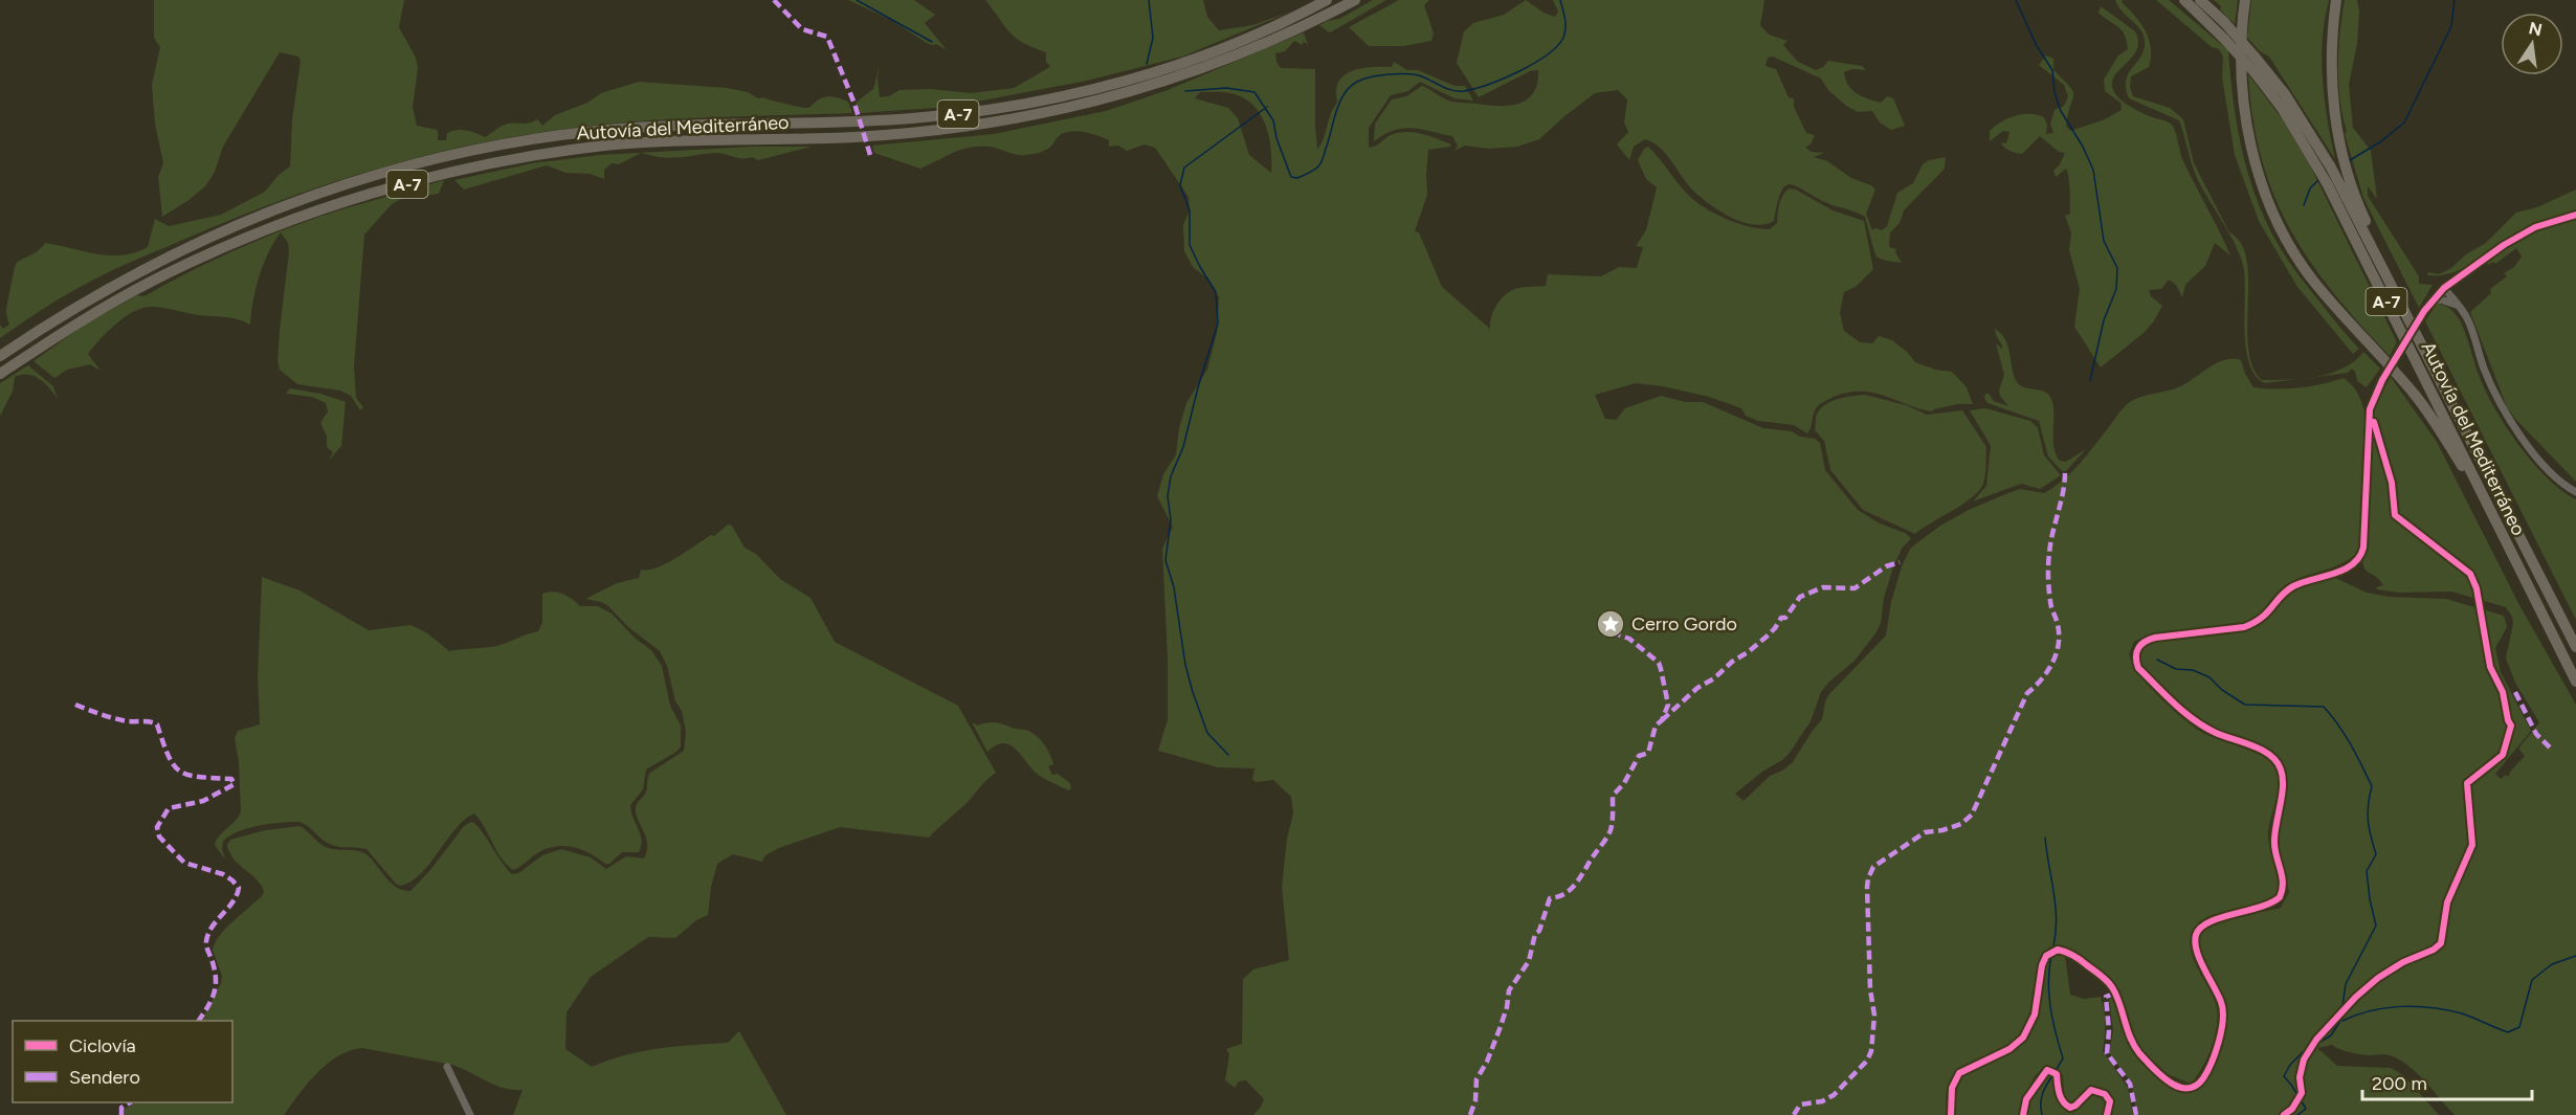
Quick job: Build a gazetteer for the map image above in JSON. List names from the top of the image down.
{
  "streets": {
    "highway": ["A-7", "Autovía del Mediterráneo"]
  },
  "places": {
    "place": ["Cerro Gordo"]
  },
  "legend": ["Ciclovía", "Sendero"],
  "scale_bar": "200 m",
  "north": "top"
}
